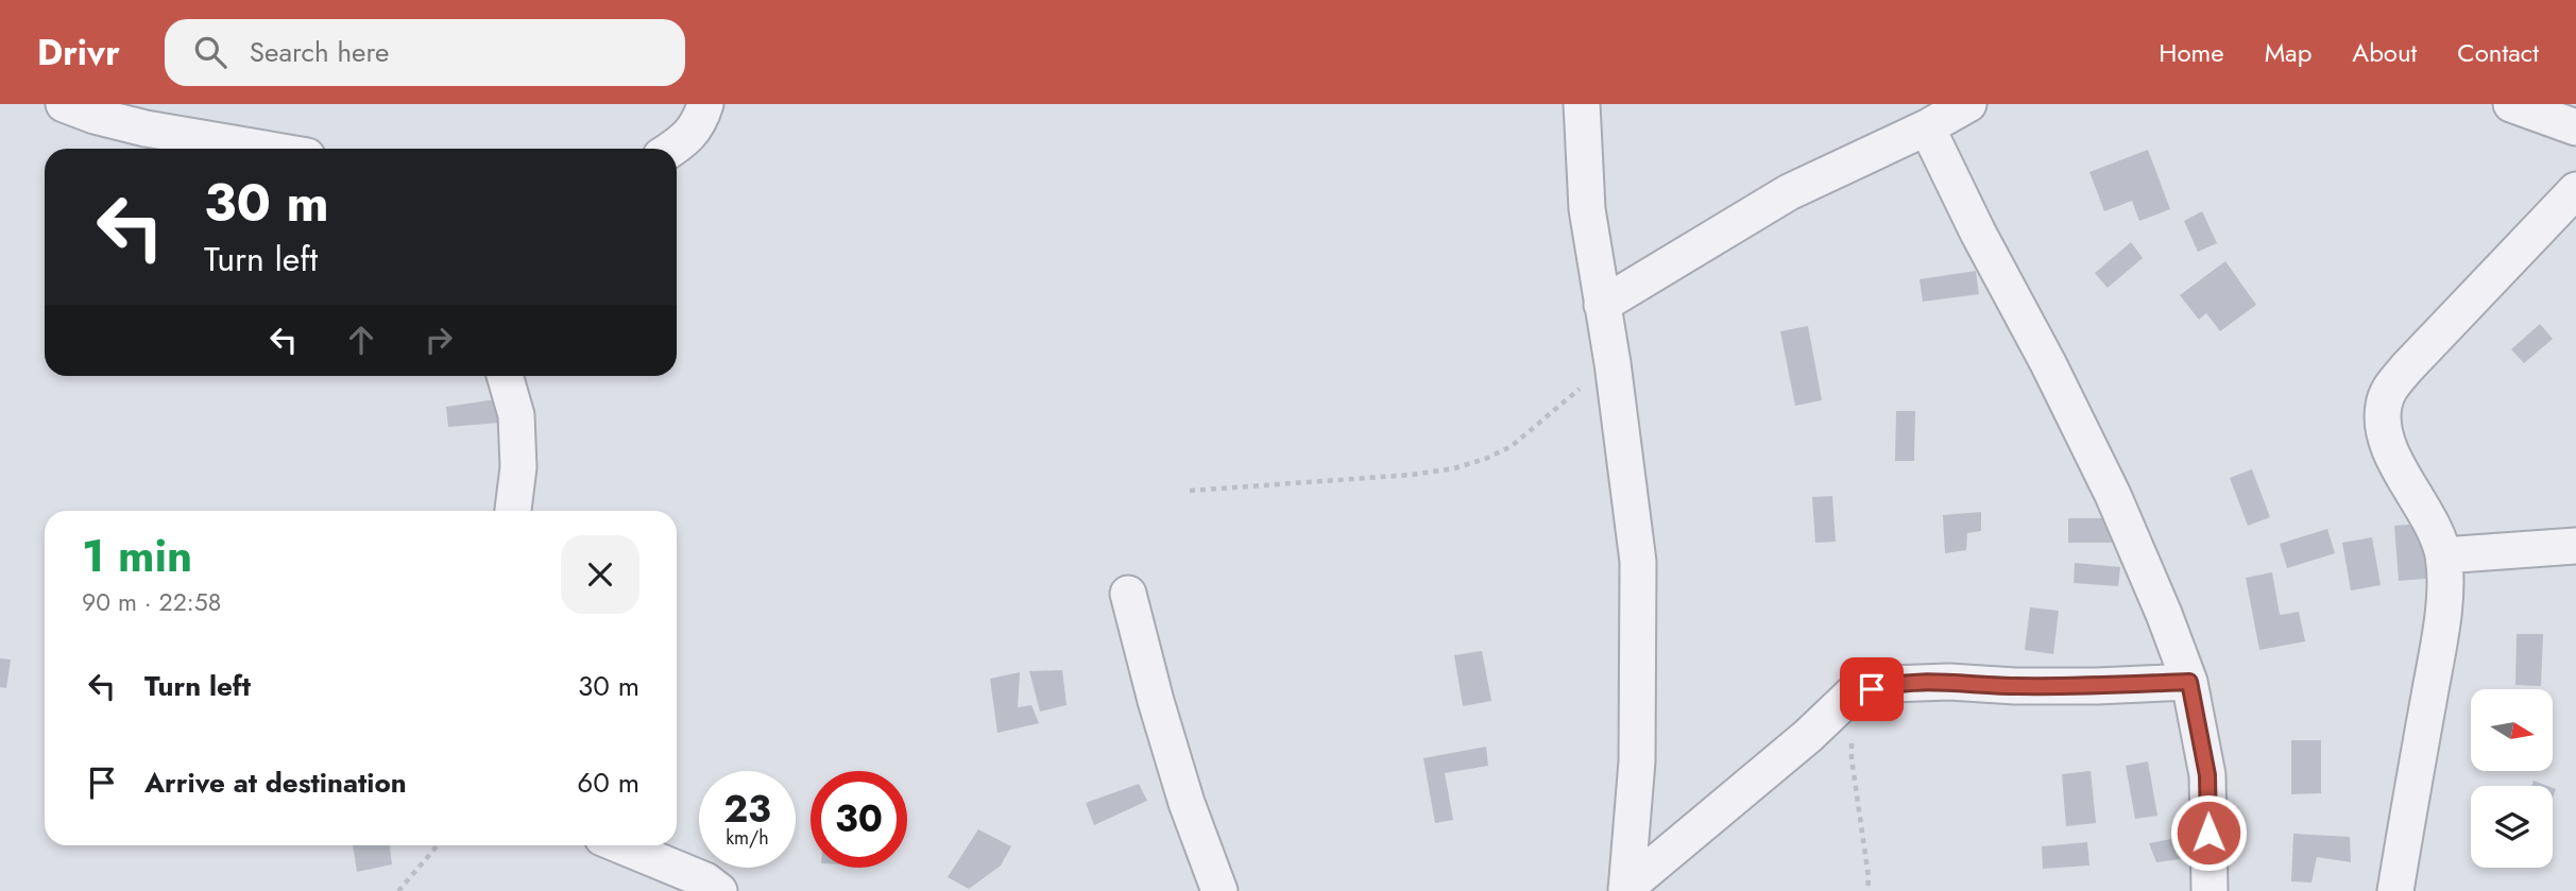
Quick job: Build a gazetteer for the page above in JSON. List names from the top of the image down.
{
  "north": "right",
  "page": {
    "header": "Drivr",
    "search": "Search here",
    "nav": [
      "Home",
      "Map",
      "About",
      "Contact"
    ],
    "turn": ["30 m", "Turn left"],
    "heading": ["1 min", "90 m · 22:58"],
    "list": [
      {
        "name": "Turn left",
        "value": "30 m"
      },
      {
        "name": "Arrive at destination",
        "value": "60 m"
      }
    ],
    "speed": "23 km/h",
    "limit": "30"
  }
}
